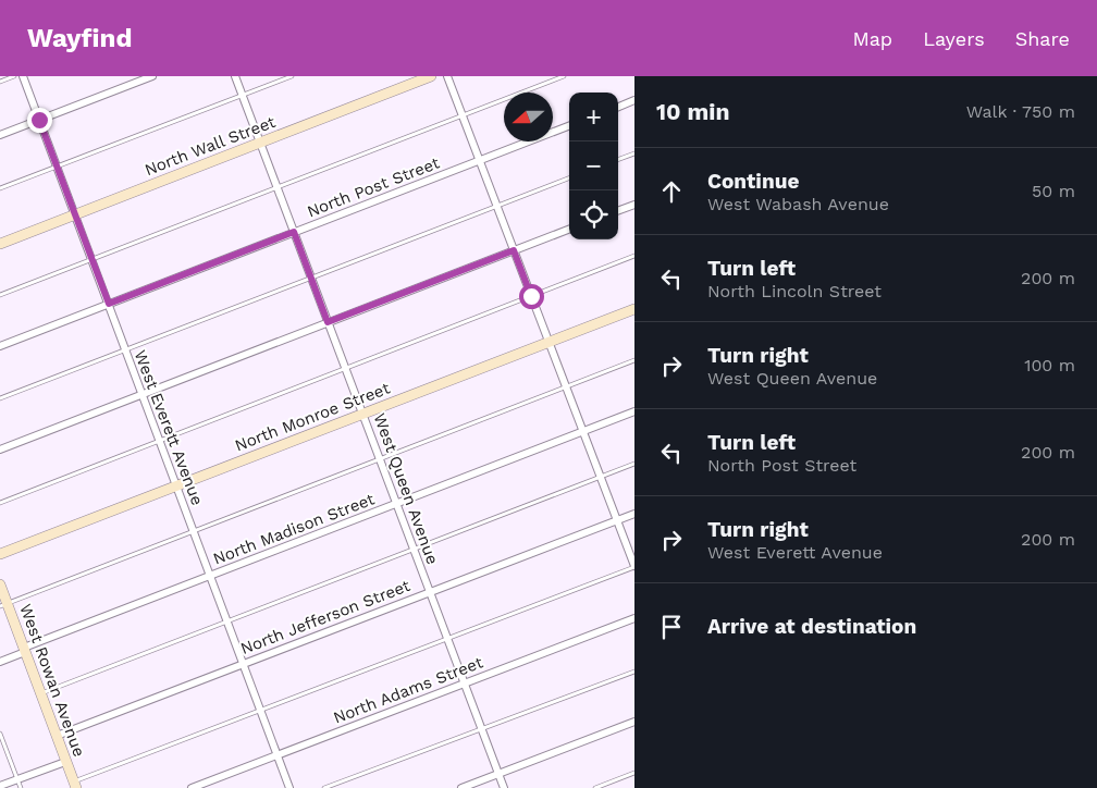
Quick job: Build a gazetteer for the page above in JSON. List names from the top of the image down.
{
  "streets": {
    "main road": ["North Wall Street", "North Monroe Street", "West Rowan Avenue"],
    "street": [
      "North Post Street",
      "West Everett Avenue",
      "West Queen Avenue",
      "North Madison Street",
      "North Jefferson Street",
      "North Adams Street"
    ]
  },
  "crossings": [
    ["North Wall Street", "West Everett Avenue"],
    ["North Wall Street", "West Queen Avenue"],
    ["North Post Street", "West Everett Avenue"],
    ["North Post Street", "West Queen Avenue"],
    ["North Monroe Street", "West Everett Avenue"],
    ["North Monroe Street", "West Queen Avenue"],
    ["West Everett Avenue", "North Madison Street"],
    ["West Everett Avenue", "North Jefferson Street"],
    ["West Everett Avenue", "North Adams Street"],
    ["West Queen Avenue", "North Madison Street"],
    ["West Queen Avenue", "North Jefferson Street"],
    ["West Queen Avenue", "North Adams Street"],
    ["North Madison Street", "West Rowan Avenue"],
    ["North Jefferson Street", "West Rowan Avenue"]
  ],
  "north": "left",
  "page": {
    "header": "Wayfind",
    "nav": ["Map", "Layers", "Share"],
    "heading": ["10 min", "Walk · 750 m"],
    "map_buttons": ["+", "−"],
    "list": [
      ["Continue", "West Wabash Avenue", "50 m"],
      ["Turn left", "North Lincoln Street", "200 m"],
      ["Turn right", "West Queen Avenue", "100 m"],
      ["Turn left", "North Post Street", "200 m"],
      ["Turn right", "West Everett Avenue", "200 m"],
      "Arrive at destination"
    ]
  }
}
